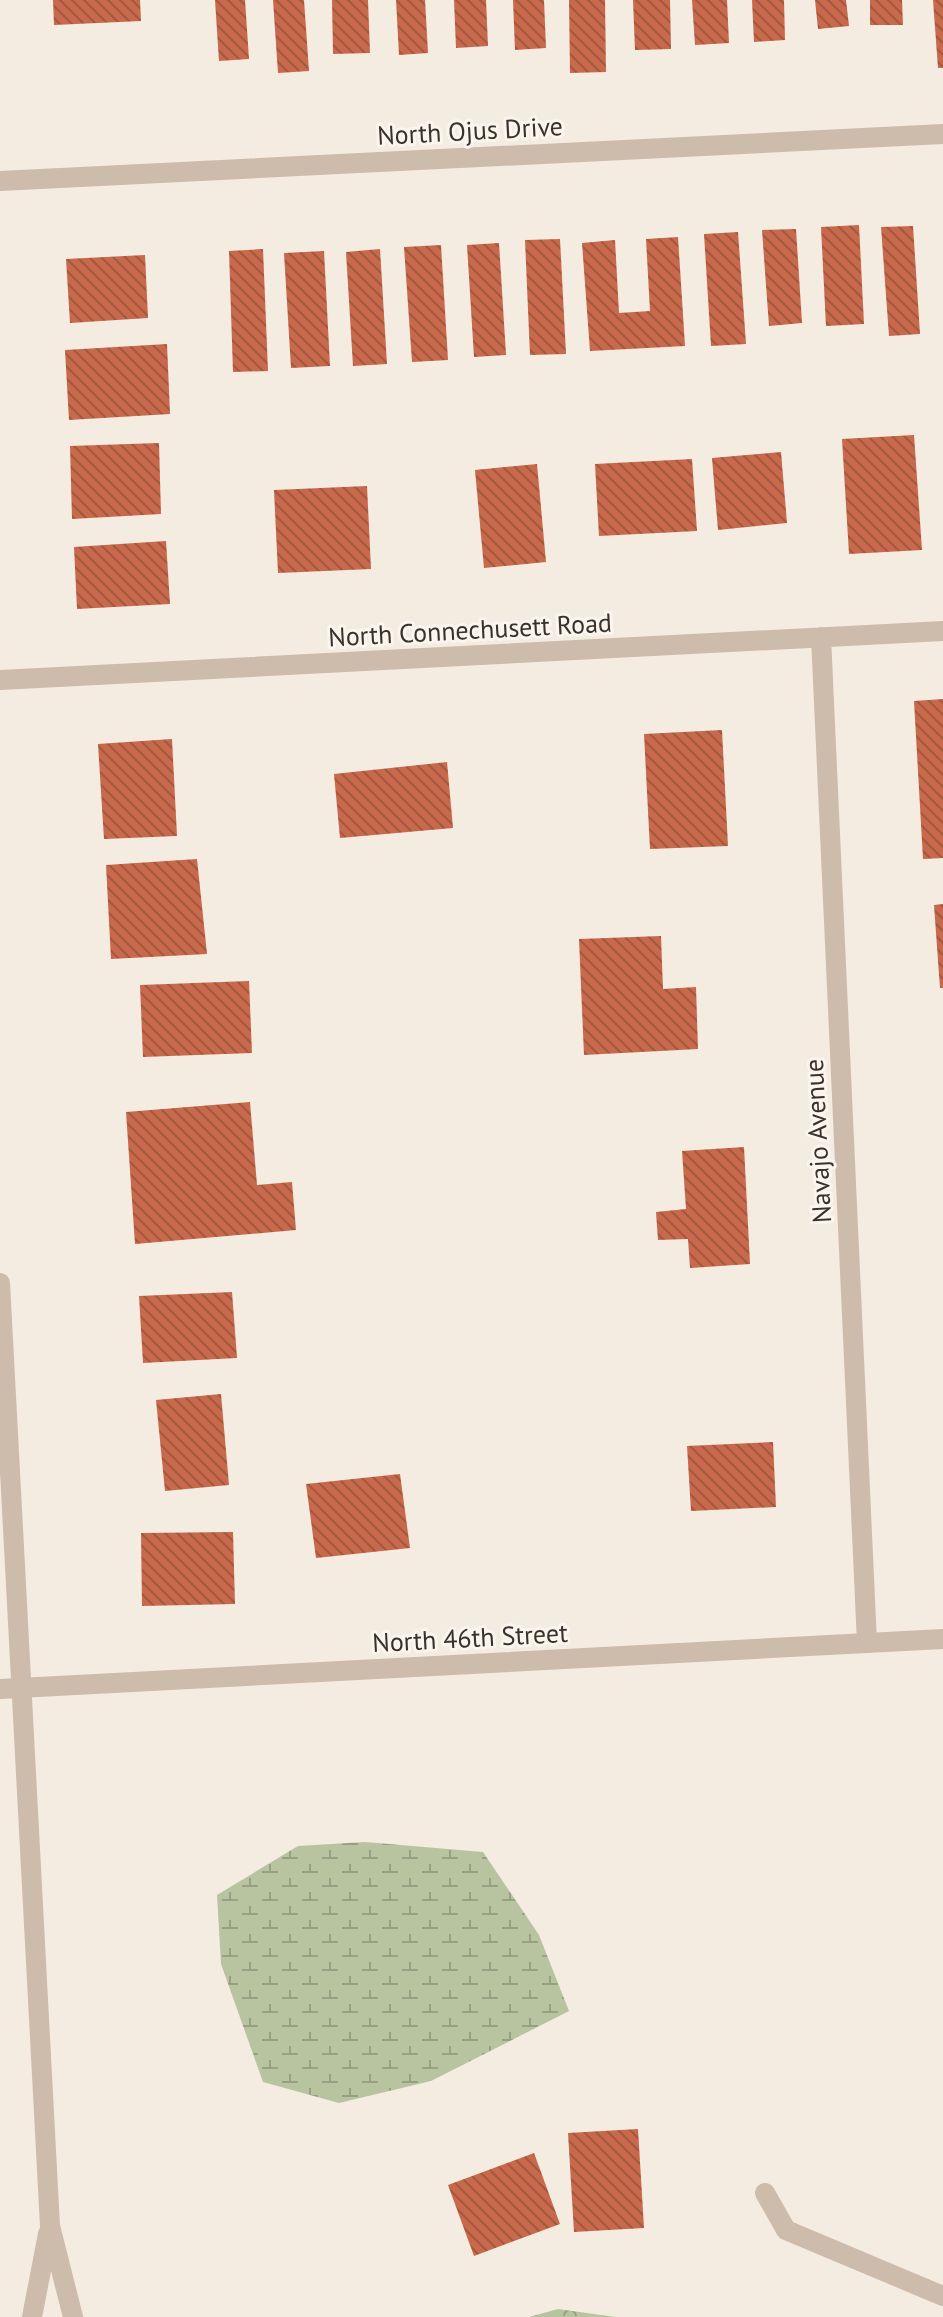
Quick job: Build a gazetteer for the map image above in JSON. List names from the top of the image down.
{
  "streets": {
    "street": [
      "North Ojus Drive",
      "North Connechusett Road",
      "Navajo Avenue",
      "North 46th Street"
    ]
  },
  "crossings": [
    ["North Connechusett Road", "Navajo Avenue"],
    ["Navajo Avenue", "North 46th Street"]
  ]
}
